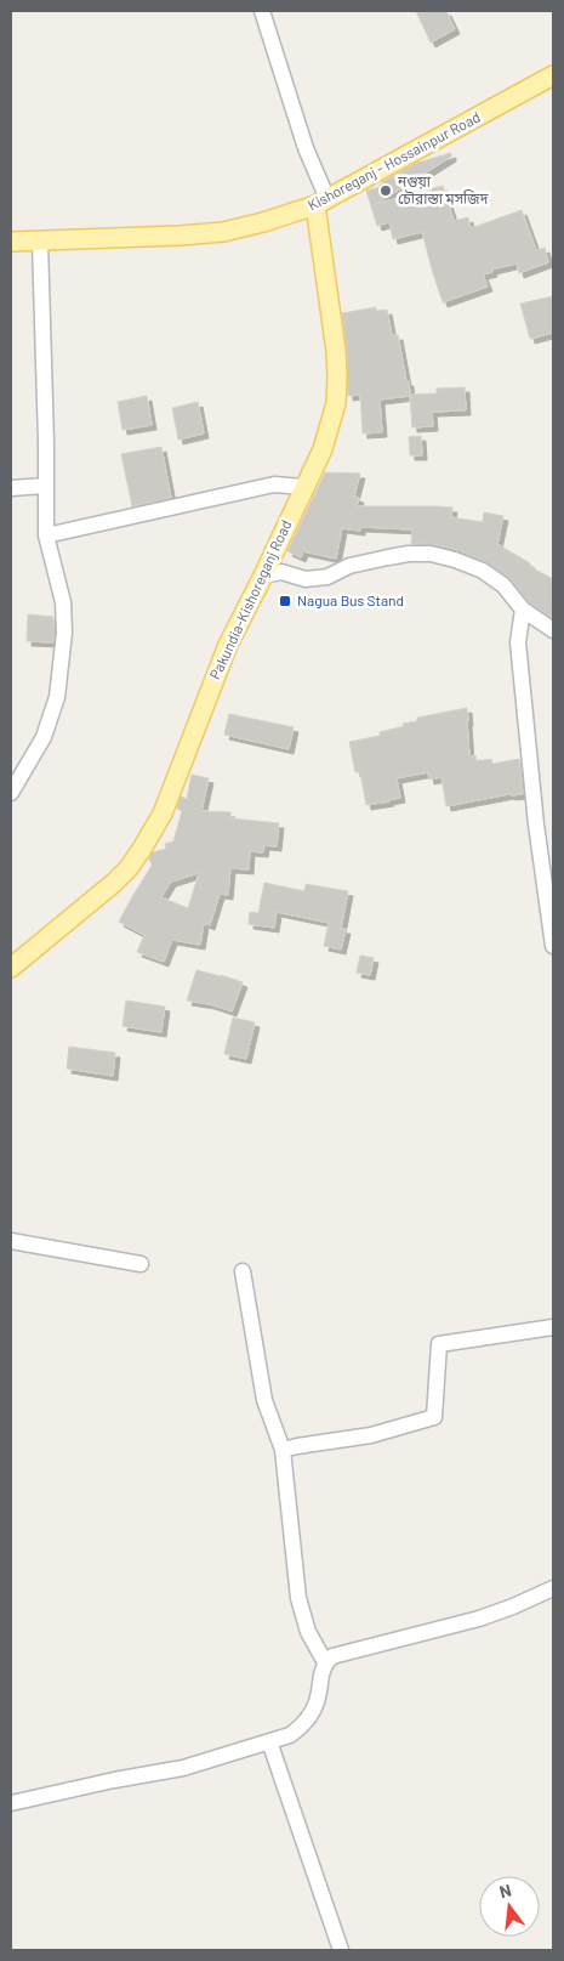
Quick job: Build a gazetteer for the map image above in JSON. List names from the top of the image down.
{
  "streets": {
    "main road": ["Kishoreganj - Hossainpur Road", "Pakundia-Kishoreganj Road"]
  },
  "crossings": [
    ["Kishoreganj - Hossainpur Road", "Pakundia-Kishoreganj Road"]
  ],
  "places": {
    "other": ["নগুয়া চৌরাস্তা মসজিদ"],
    "transit": ["Nagua Bus Stand"]
  },
  "north": "top"
}
